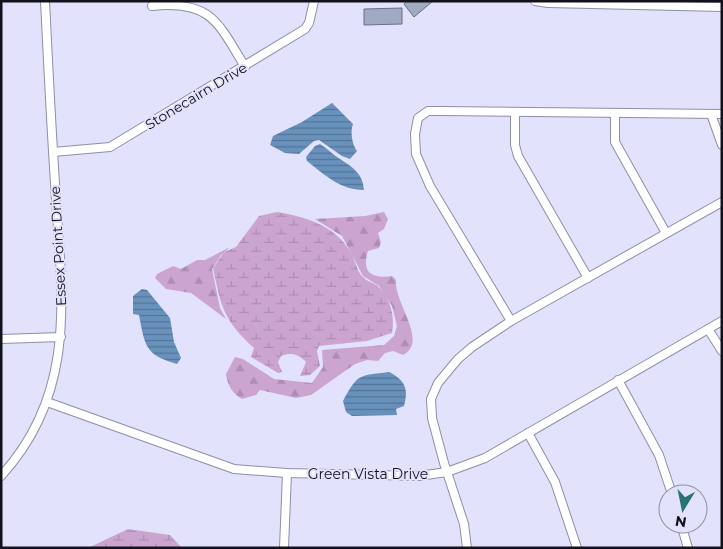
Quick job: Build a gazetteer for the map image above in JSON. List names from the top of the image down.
{
  "streets": {
    "street": ["Stonecairn Drive", "Essex Point Drive", "Green Vista Drive"]
  },
  "crossings": [
    ["Stonecairn Drive", "Essex Point Drive"],
    ["Essex Point Drive", "Green Vista Drive"]
  ],
  "north": "bottom"
}
